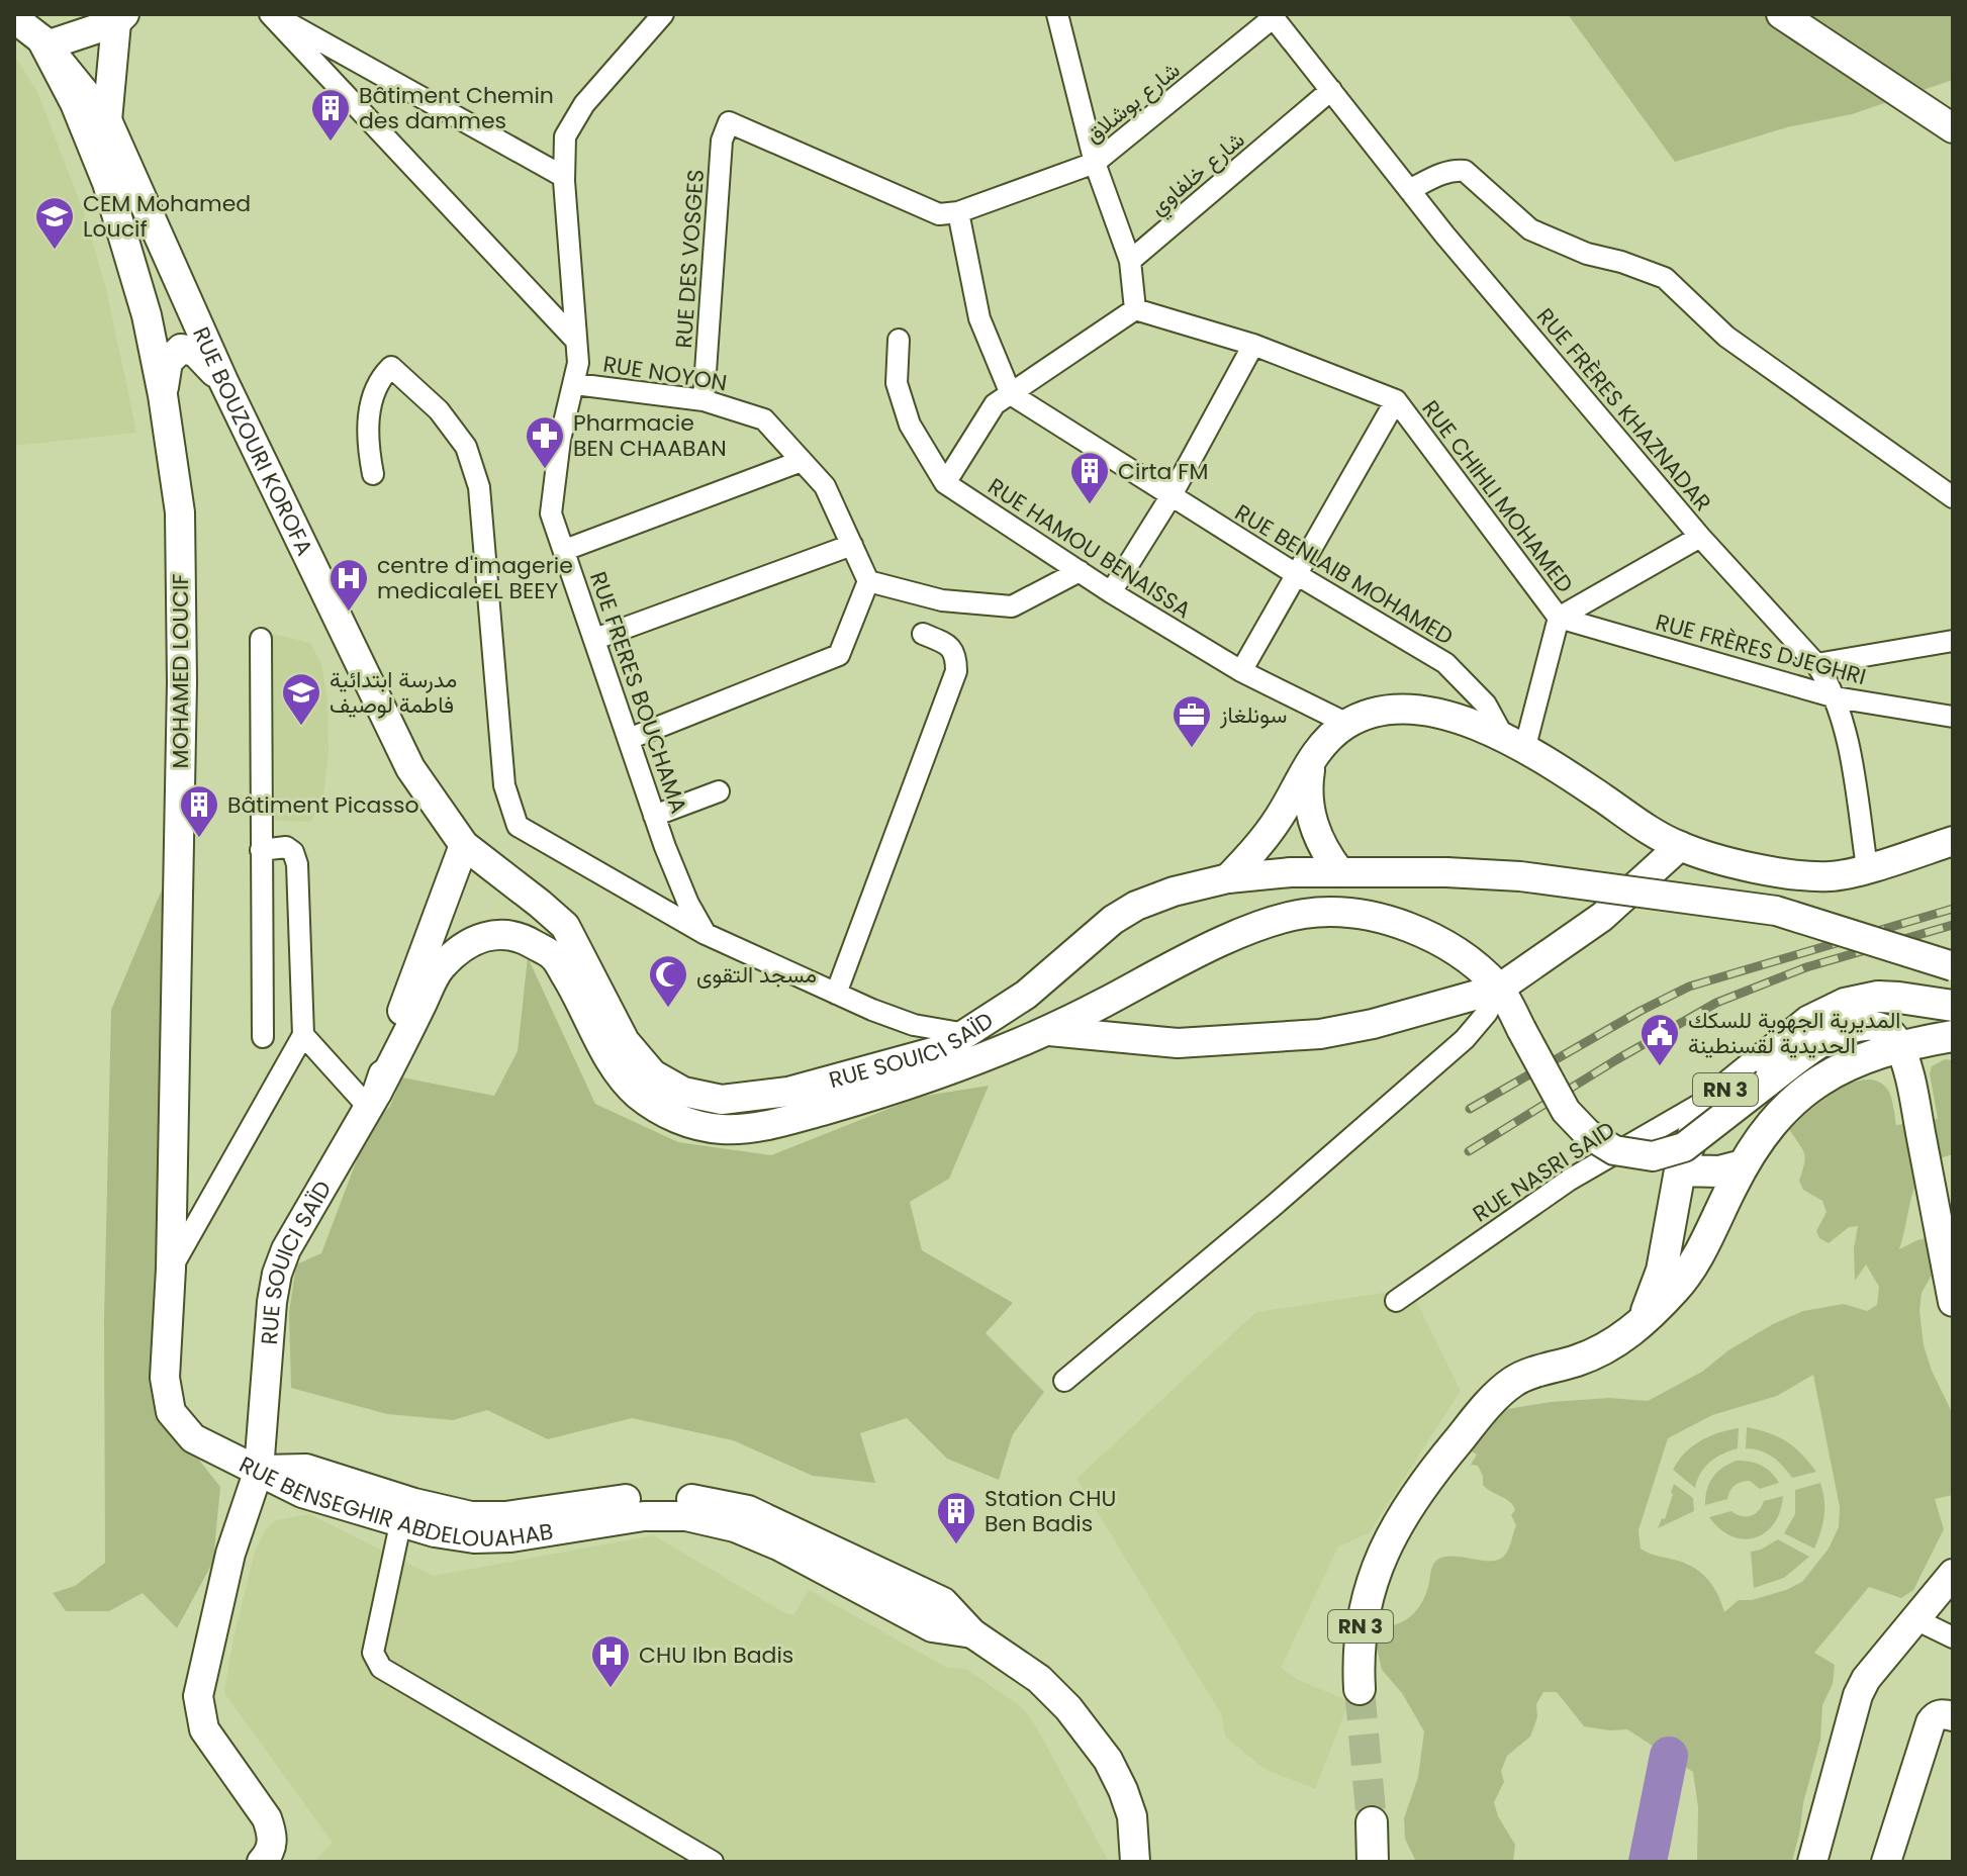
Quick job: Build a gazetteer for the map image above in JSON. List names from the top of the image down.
{
  "streets": {
    "main road": [
      "RUE BOUZOURI KOROFA",
      "MOHAMED LOUCIF",
      "RUE SOUICI SAÏD",
      "RN 3",
      "RUE BENSEGHIR ABDELOUAHAB"
    ],
    "street": [
      "شارع بوشلاق",
      "شارع خلفاوي",
      "RUE DES VOSGES",
      "RUE NOYON",
      "RUE FRÈRES KHAZNADAR",
      "RUE CHIHLI MOHAMED",
      "RUE HAMOU BENAISSA",
      "RUE BENLAIB MOHAMED",
      "RUE FRÈRES DJEGHRI",
      "RUE FRERES BOUCHAMA",
      "RUE NASRI SAID"
    ]
  },
  "crossings": [
    ["شارع بوشلاق", "RUE DES VOSGES"],
    ["شارع بوشلاق", "RUE FRÈRES KHAZNADAR"],
    ["شارع خلفاوي", "RUE FRÈRES KHAZNADAR"],
    ["RUE DES VOSGES", "RUE NOYON"],
    ["RUE NOYON", "RUE FRERES BOUCHAMA"],
    ["RUE FRÈRES KHAZNADAR", "RUE FRÈRES DJEGHRI"],
    ["RUE BOUZOURI KOROFA", "MOHAMED LOUCIF"],
    ["RUE BOUZOURI KOROFA", "RUE SOUICI SAÏD"],
    ["RUE CHIHLI MOHAMED", "RUE BENLAIB MOHAMED"],
    ["RUE CHIHLI MOHAMED", "RUE FRÈRES DJEGHRI"],
    ["MOHAMED LOUCIF", "RUE SOUICI SAÏD"],
    ["MOHAMED LOUCIF", "RUE BENSEGHIR ABDELOUAHAB"],
    ["RUE SOUICI SAÏD", "RUE BENSEGHIR ABDELOUAHAB"],
    ["RN 3", "RUE NASRI SAID"]
  ],
  "places": {
    "building": [
      "Bâtiment Chemin des dammes",
      "Cirta FM",
      "Bâtiment Picasso",
      "Station CHU Ben Badis"
    ],
    "school or university": ["CEM Mohamed Loucif", "مدرسة ابتدائية فاطمة لوصيف"],
    "pharmacy": ["Pharmacie BEN CHAABAN"],
    "hospital": ["centre d'imagerie medicaleEL BEEY", "CHU Ibn Badis"],
    "office": ["سونلغاز"],
    "mosque": ["مسجد التقوى"],
    "public building": ["المديرية الجهوية للسكك الحديدية لقسنطينة"]
  }
}
